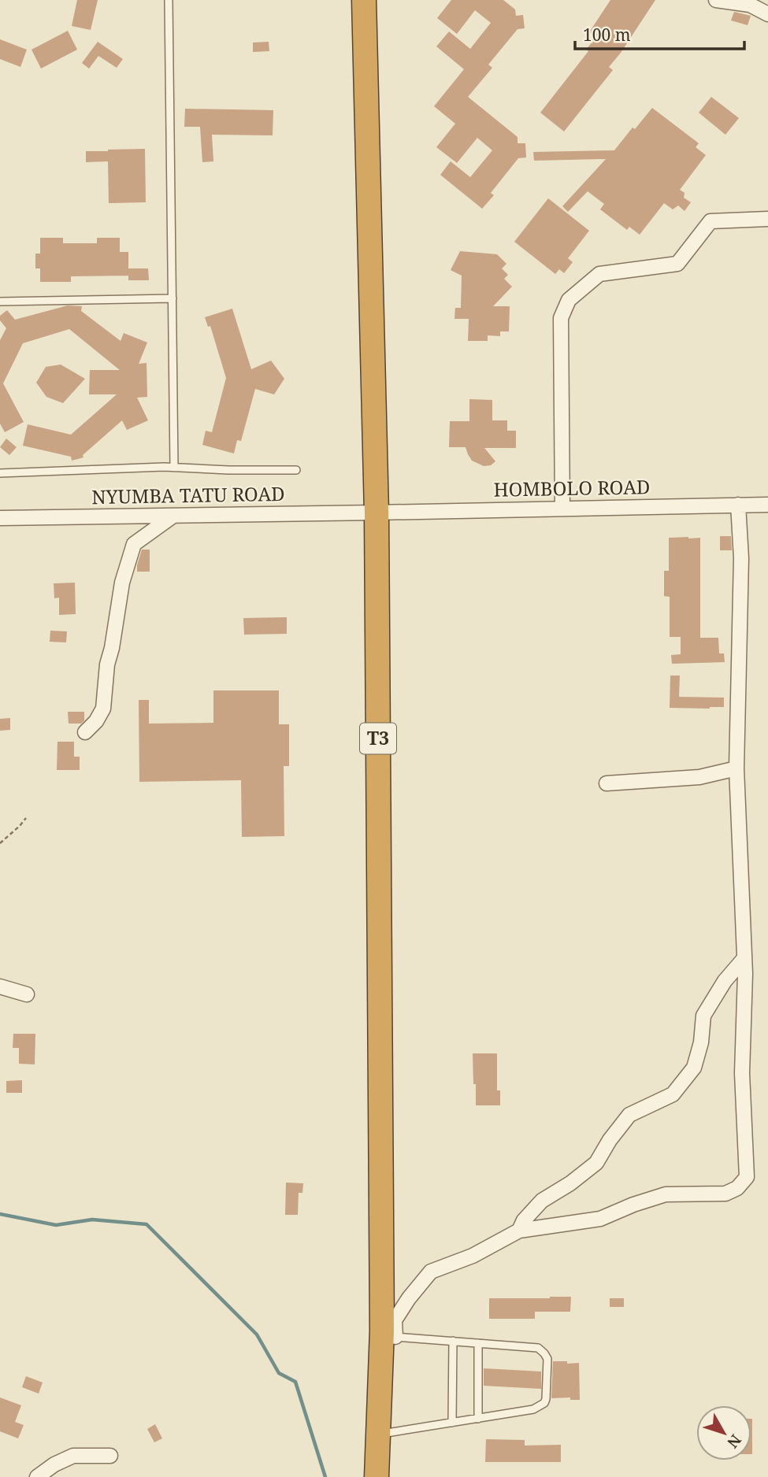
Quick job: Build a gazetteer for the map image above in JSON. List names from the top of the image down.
{
  "streets": {
    "highway": ["T3"],
    "street": ["HOMBOLO ROAD", "NYUMBA TATU ROAD"]
  },
  "crossings": [
    ["HOMBOLO ROAD", "NYUMBA TATU ROAD"],
    ["HOMBOLO ROAD", "T3"],
    ["NYUMBA TATU ROAD", "T3"]
  ],
  "scale_bar": "100 m",
  "north": "bottom right"
}
